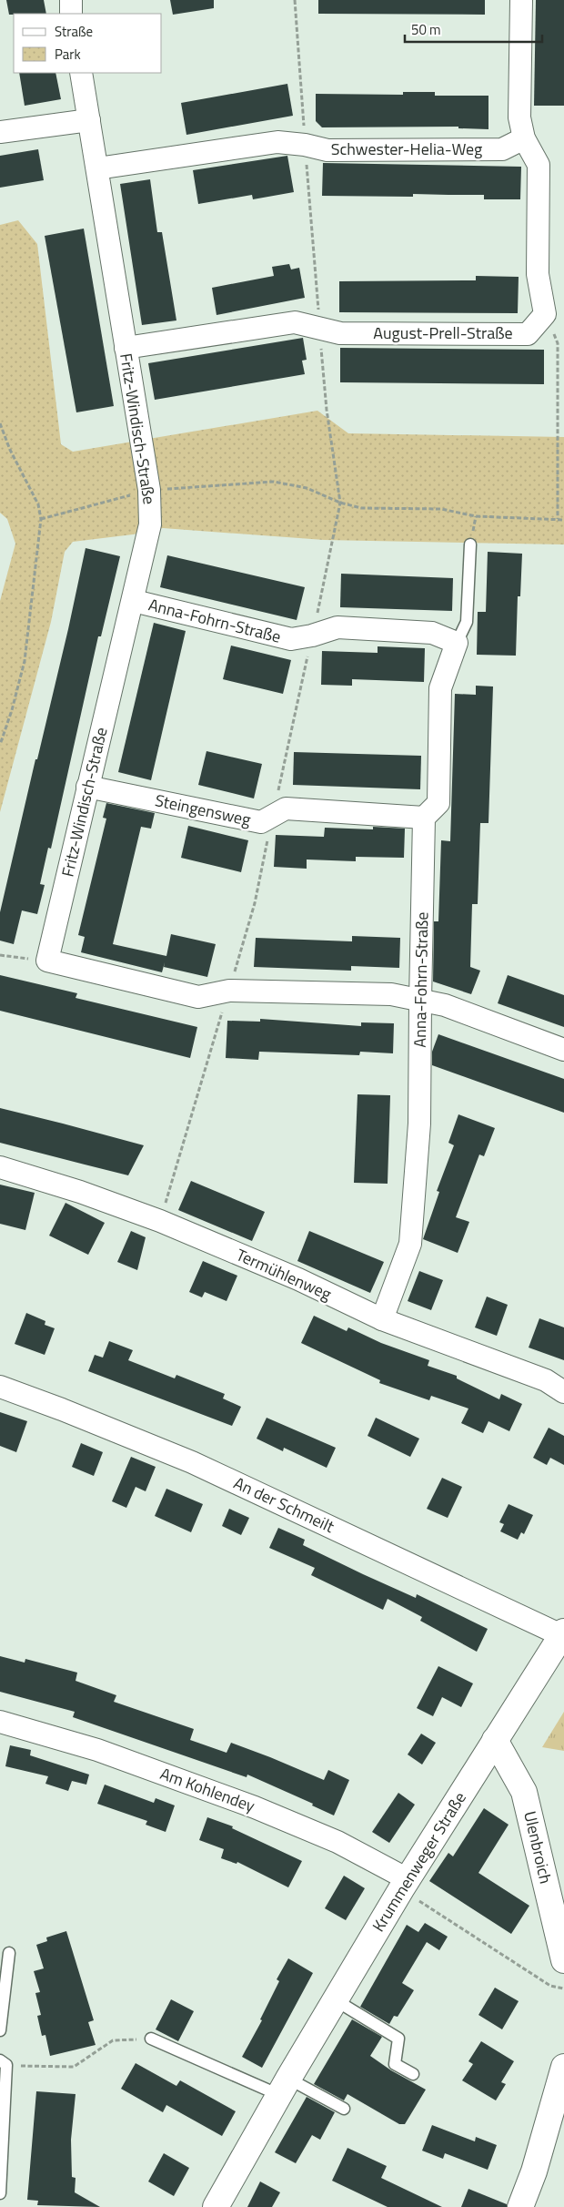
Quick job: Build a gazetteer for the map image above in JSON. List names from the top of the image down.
{
  "streets": {
    "main road": ["Ulenbroich", "Krummenweger Straße"],
    "street": [
      "Schwester-Helia-Weg",
      "August-Prell-Straße",
      "Fritz-Windisch-Straße",
      "Anna-Fohrn-Straße",
      "Steingensweg",
      "Termühlenweg",
      "An der Schmeilt",
      "Am Kohlendey"
    ]
  },
  "crossings": [
    ["Schwester-Helia-Weg", "Fritz-Windisch-Straße"],
    ["August-Prell-Straße", "Fritz-Windisch-Straße"],
    ["Fritz-Windisch-Straße", "Anna-Fohrn-Straße"],
    ["Fritz-Windisch-Straße", "Steingensweg"],
    ["Anna-Fohrn-Straße", "Steingensweg"],
    ["Anna-Fohrn-Straße", "Termühlenweg"],
    ["An der Schmeilt", "Krummenweger Straße"],
    ["Am Kohlendey", "Krummenweger Straße"],
    ["Ulenbroich", "Krummenweger Straße"]
  ],
  "legend": ["Straße", "Park"],
  "scale_bar": "50 m"
}
